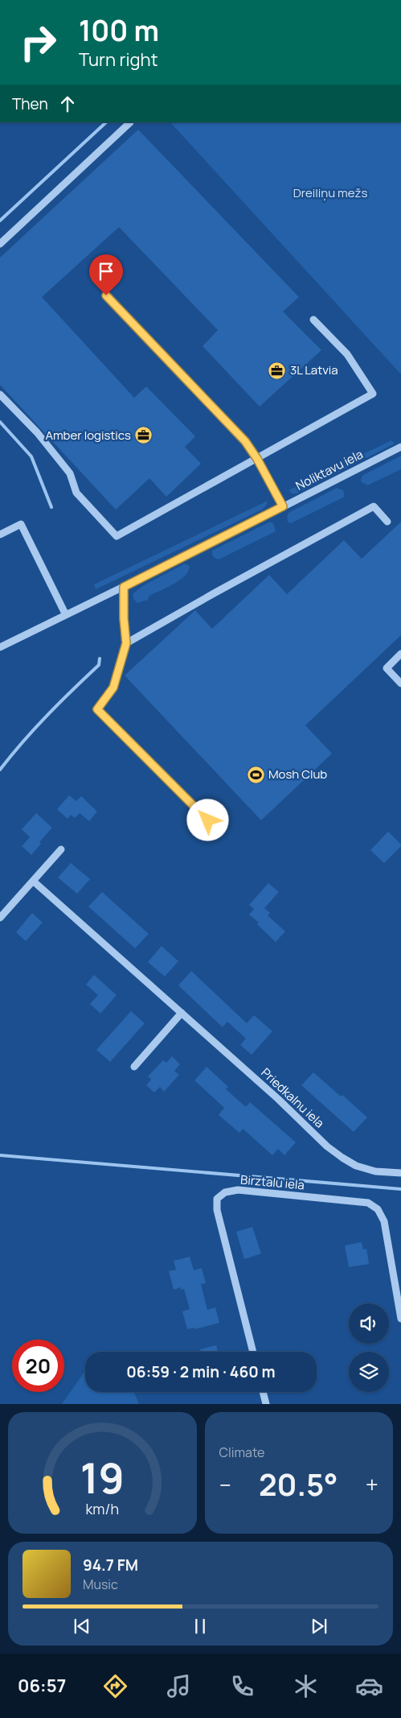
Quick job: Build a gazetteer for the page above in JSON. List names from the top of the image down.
{
  "streets": {
    "street": ["Noliktavu iela", "Priedkalnu iela", "Birztalu iela"]
  },
  "parks": ["Dreiliņu mežs"],
  "places": {
    "office": ["3L Latvia", "Amber logistics"],
    "sports": ["Mosh Club"]
  },
  "page": {
    "turn": ["100 m", "Turn right"],
    "then": "Then",
    "limit": "20",
    "trip": "06:59 · 2 min · 460 m",
    "tile": "Climate",
    "heat": ["−", "20.5°", "+"],
    "song": ["94.7 FM", "Music"],
    "tabs": "06:57",
    "gauge": ["19", "km/h"]
  }
}
